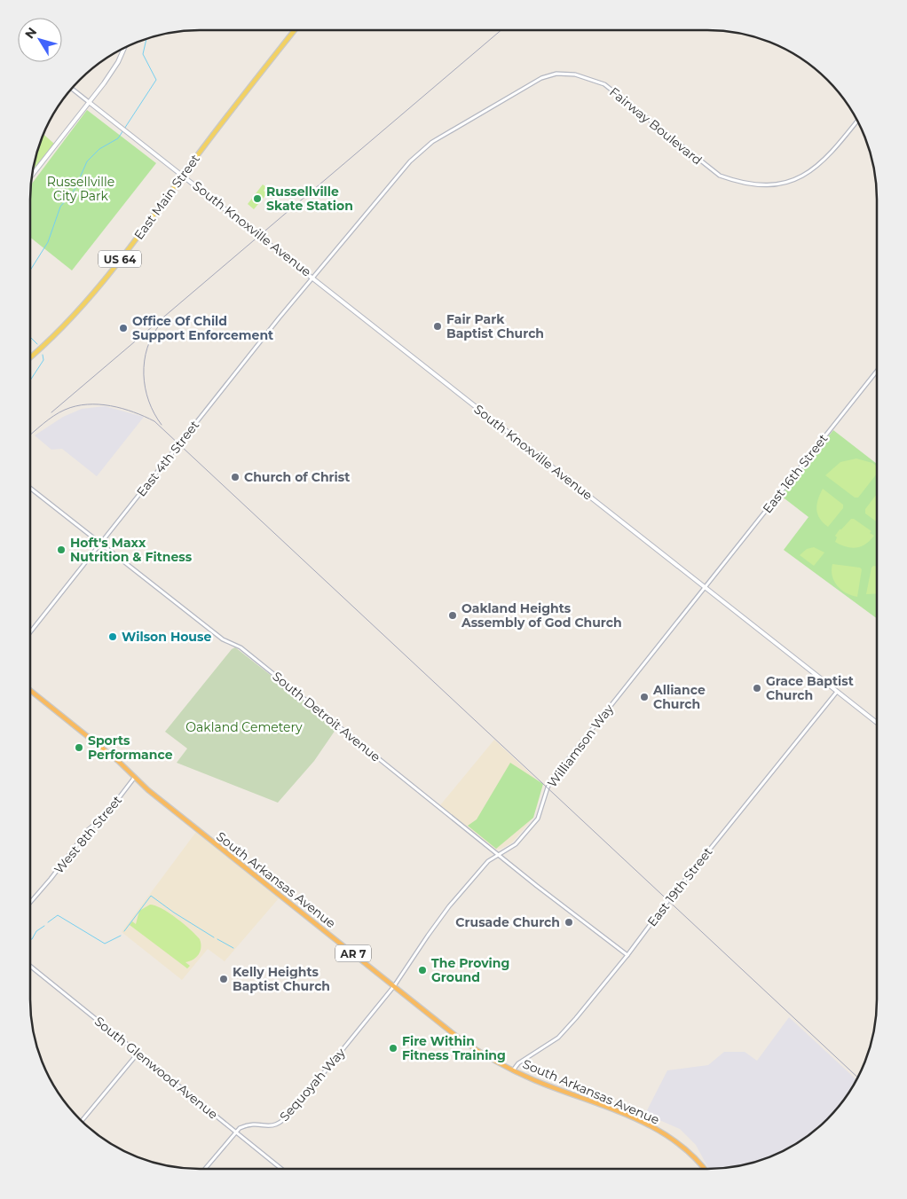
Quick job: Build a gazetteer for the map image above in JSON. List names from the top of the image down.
{
  "streets": {
    "highway": ["South Arkansas Avenue", "AR 7"],
    "main road": ["East Main Street", "South Knoxville Avenue", "US 64"],
    "street": [
      "Fairway Boulevard",
      "East 4th Street",
      "East 16th Street",
      "South Detroit Avenue",
      "Williamson Way",
      "West 8th Street",
      "East 19th Street",
      "South Glenwood Avenue",
      "Sequoyah Way"
    ]
  },
  "crossings": [
    ["Fairway Boulevard", "South Knoxville Avenue"],
    ["Fairway Boulevard", "East 4th Street"],
    ["East Main Street", "South Knoxville Avenue"],
    ["South Knoxville Avenue", "East 4th Street"],
    ["South Knoxville Avenue", "East 16th Street"],
    ["South Knoxville Avenue", "Williamson Way"],
    ["South Knoxville Avenue", "East 19th Street"],
    ["East 4th Street", "South Detroit Avenue"],
    ["East 16th Street", "Williamson Way"],
    ["South Detroit Avenue", "Williamson Way"],
    ["South Detroit Avenue", "East 19th Street"],
    ["Williamson Way", "South Arkansas Avenue"],
    ["Williamson Way", "Sequoyah Way"],
    ["West 8th Street", "South Arkansas Avenue"],
    ["South Arkansas Avenue", "East 19th Street"],
    ["South Arkansas Avenue", "Sequoyah Way"],
    ["South Glenwood Avenue", "Sequoyah Way"]
  ],
  "parks": ["Russellville City Park", "Oakland Cemetery"],
  "places": [
    "Russellville Skate Station",
    "Fair Park Baptist Church",
    "Office Of Child Support Enforcement",
    "Church of Christ",
    "Hoft's Maxx Nutrition & Fitness",
    "Oakland Heights Assembly of God Church",
    "Wilson House",
    "Grace Baptist Church",
    "Alliance Church",
    "Sports Performance",
    "Crusade Church",
    "The Proving Ground",
    "Kelly Heights Baptist Church",
    "Fire Within Fitness Training"
  ],
  "north": "top left"
}
